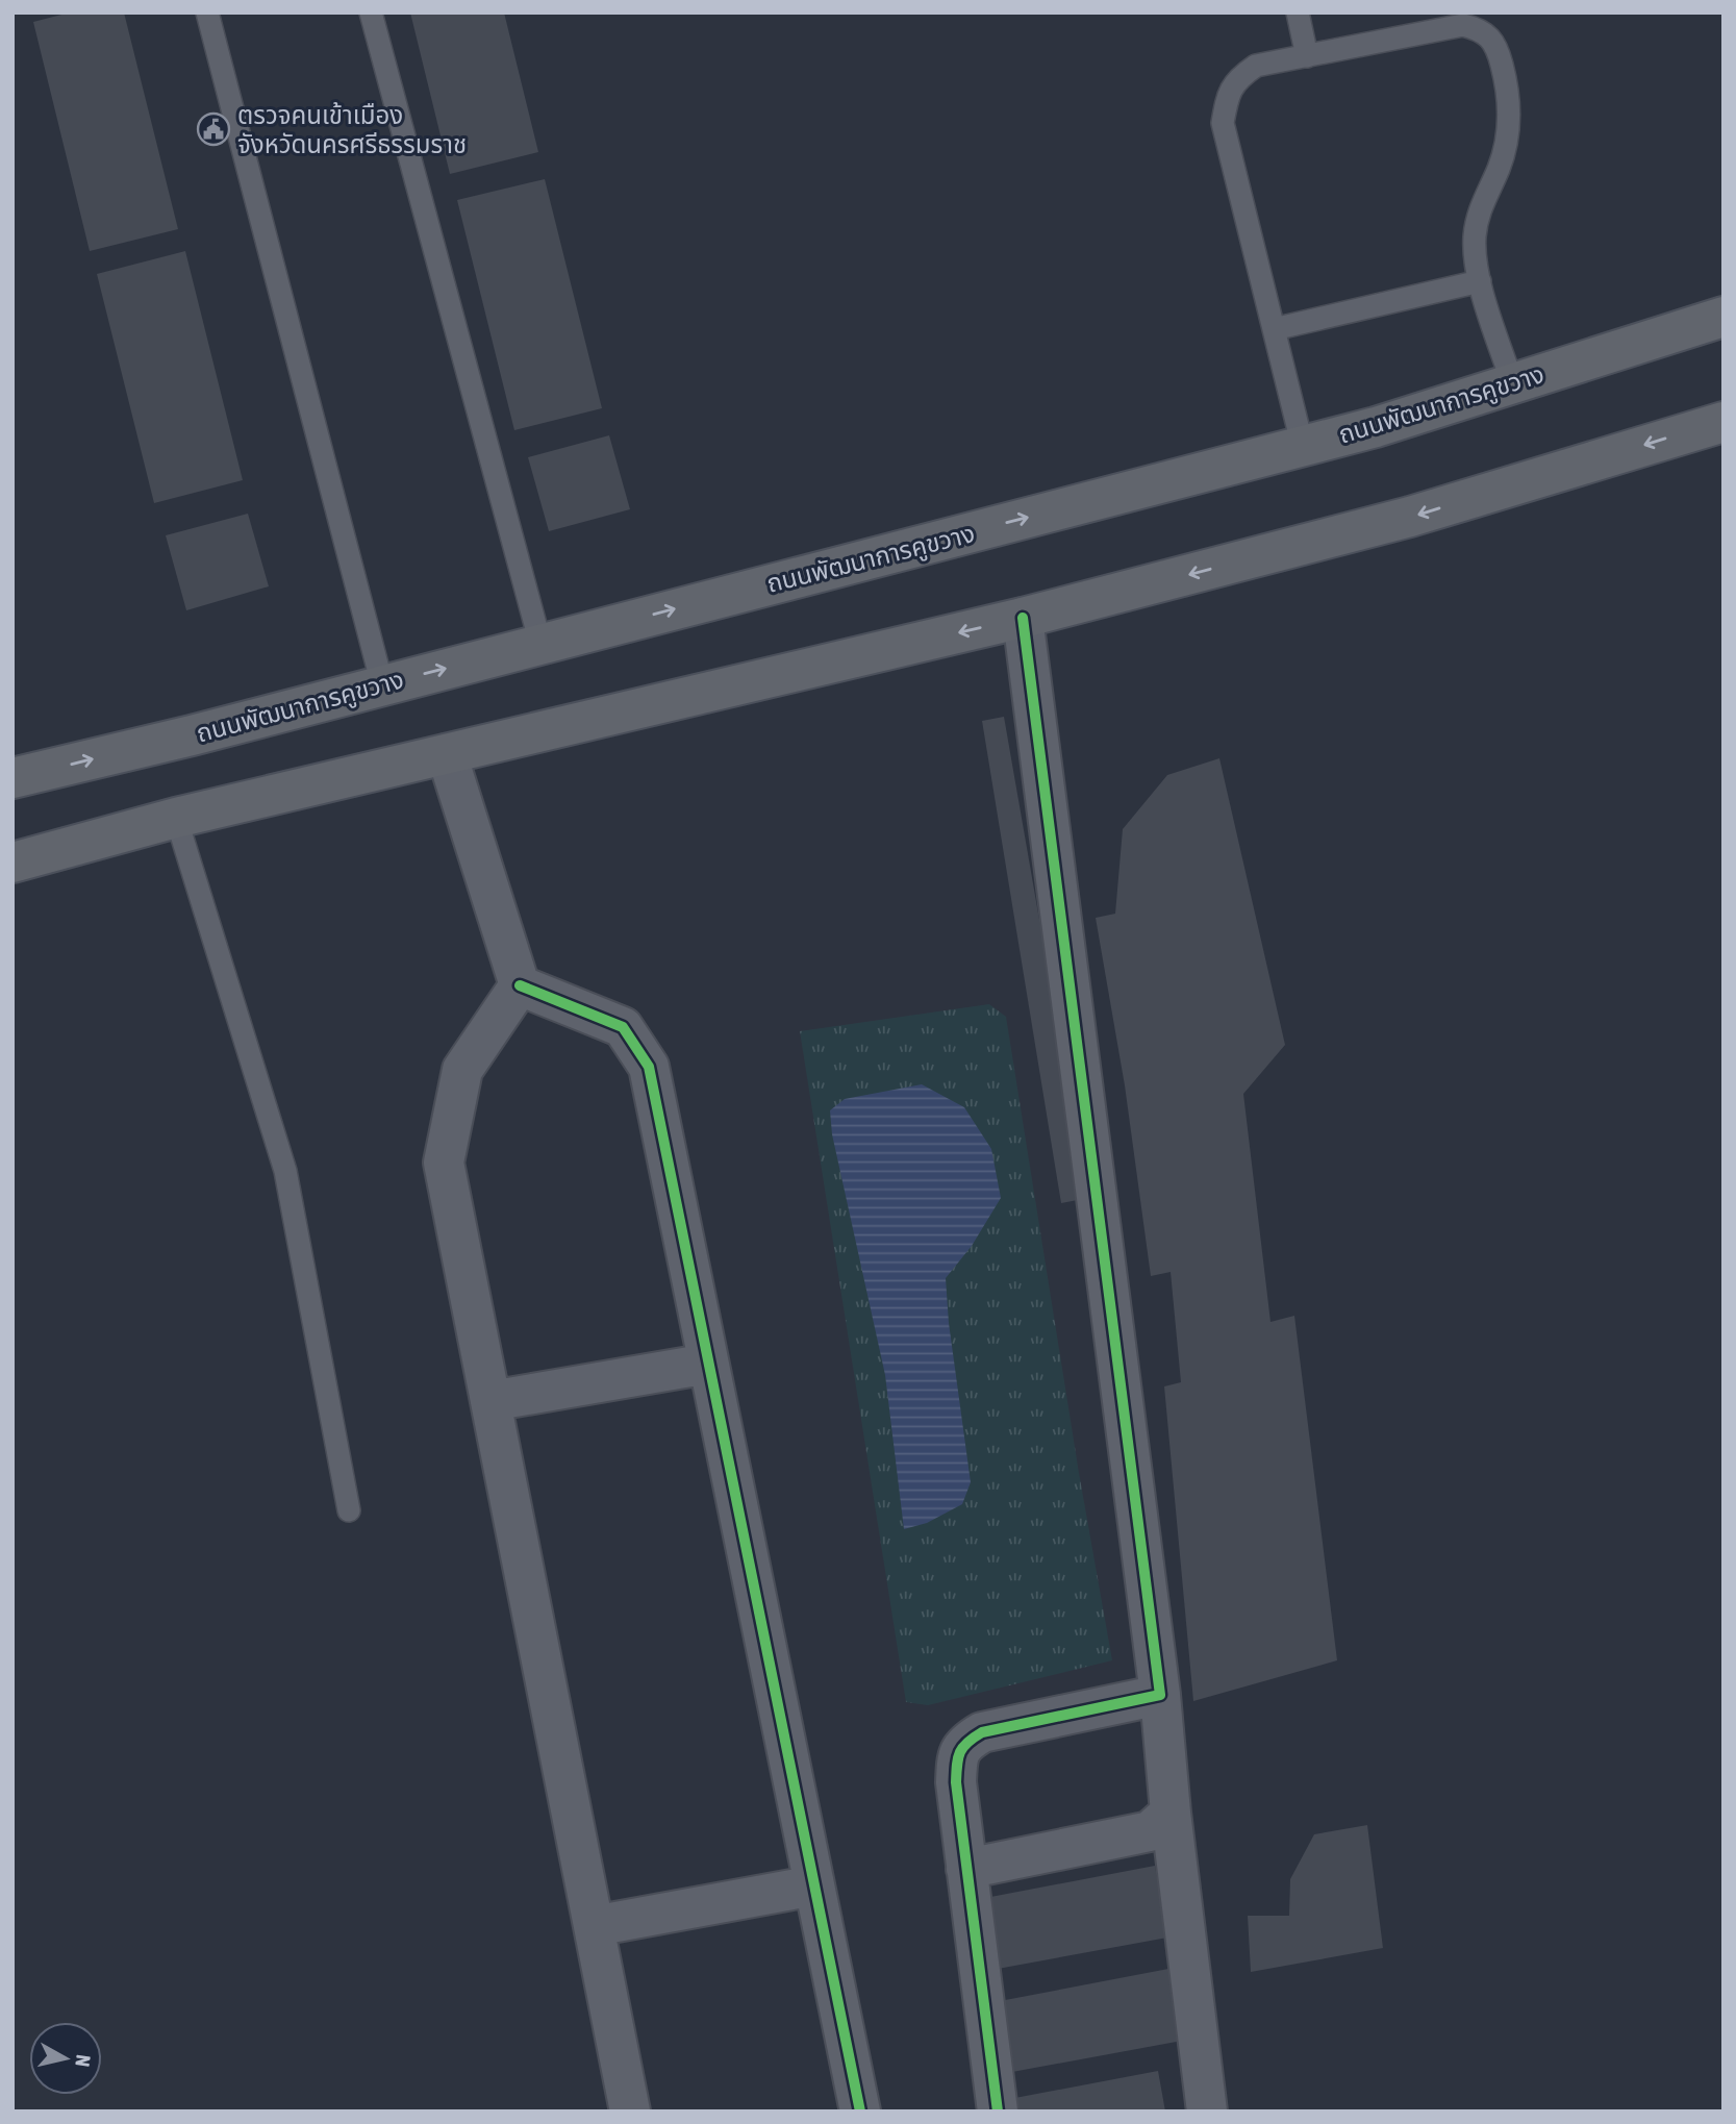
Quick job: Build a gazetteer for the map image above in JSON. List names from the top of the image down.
{
  "streets": {
    "main road": ["ถนนพัฒนาการคูขวาง"]
  },
  "places": {
    "public building": ["ตรวจคนเข้าเมือง จังหวัดนครศรีธรรมราช"]
  },
  "north": "right"
}
